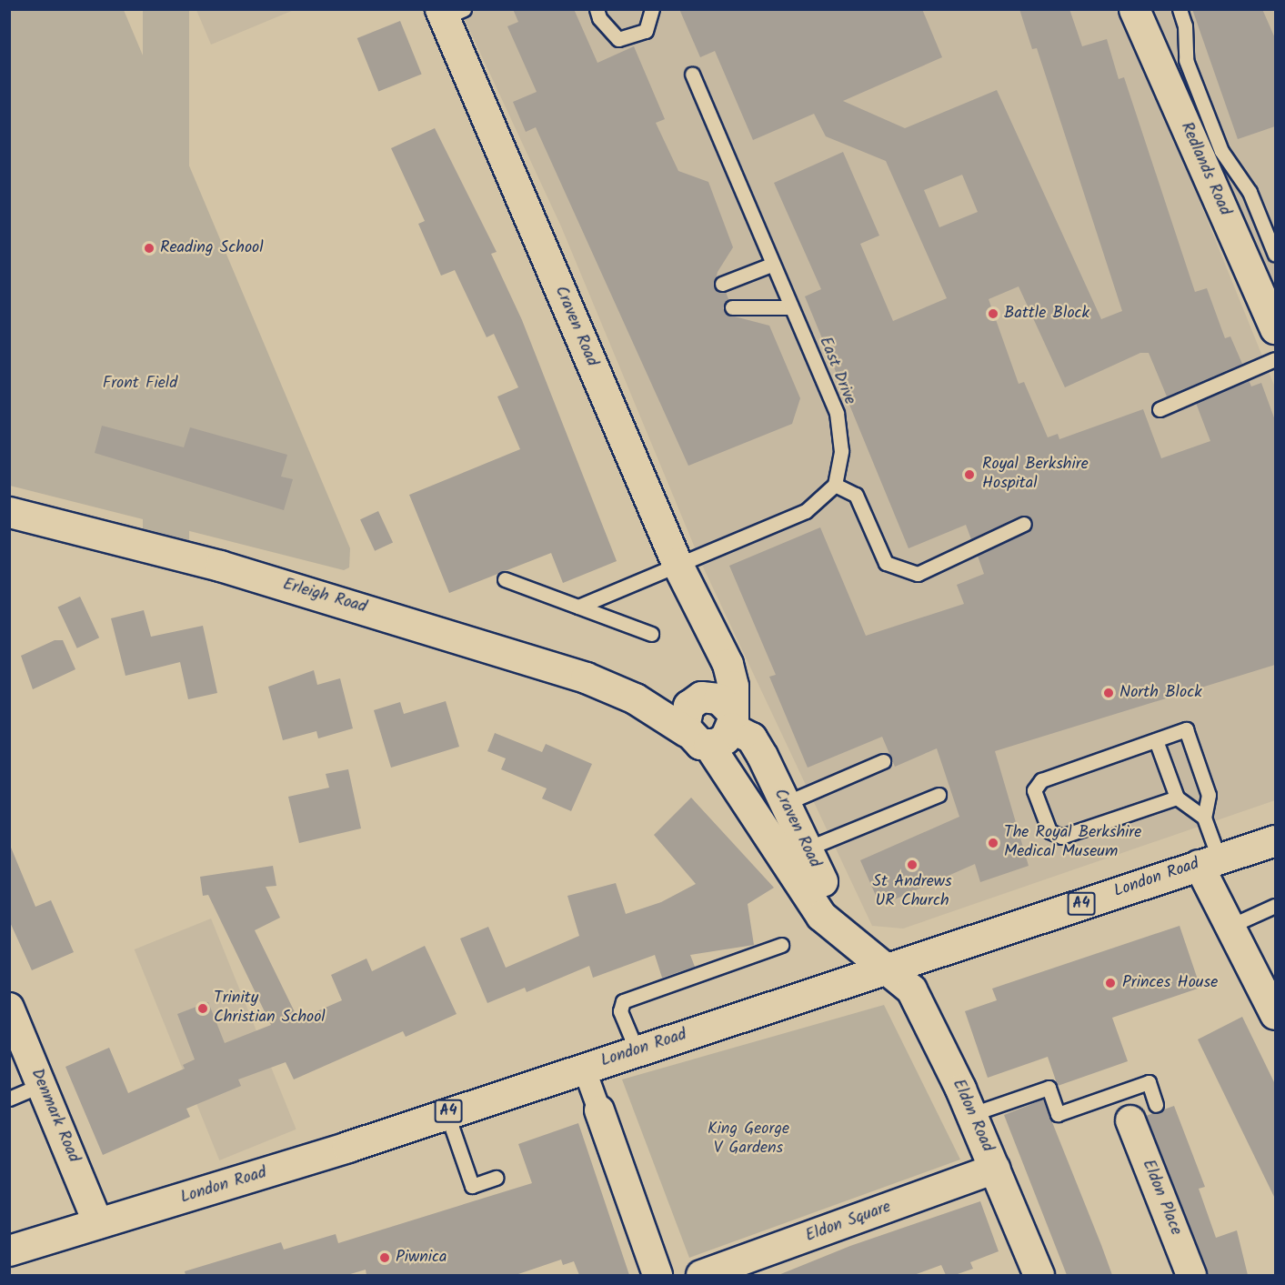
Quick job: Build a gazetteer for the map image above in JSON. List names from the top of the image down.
{
  "streets": {
    "street": [
      "Redlands Road",
      "Craven Road",
      "Erleigh Road",
      "London Road",
      "A4",
      "Denmark Road",
      "Eldon Road",
      "Eldon Place",
      "Eldon Square"
    ],
    "lane": ["East Drive"]
  },
  "crossings": [
    ["Craven Road", "Erleigh Road"],
    ["Craven Road", "London Road"],
    ["Craven Road", "Eldon Road"],
    ["London Road", "Denmark Road"],
    ["London Road", "Eldon Road"],
    ["Eldon Road", "Eldon Square"]
  ],
  "parks": ["Front Field", "King George V Gardens"],
  "places": [
    "Reading School",
    "Battle Block",
    "Royal Berkshire Hospital",
    "North Block",
    "The Royal Berkshire Medical Museum",
    "St Andrews UR Church",
    "Princes House",
    "Trinity Christian School",
    "Piwnica"
  ]
}
